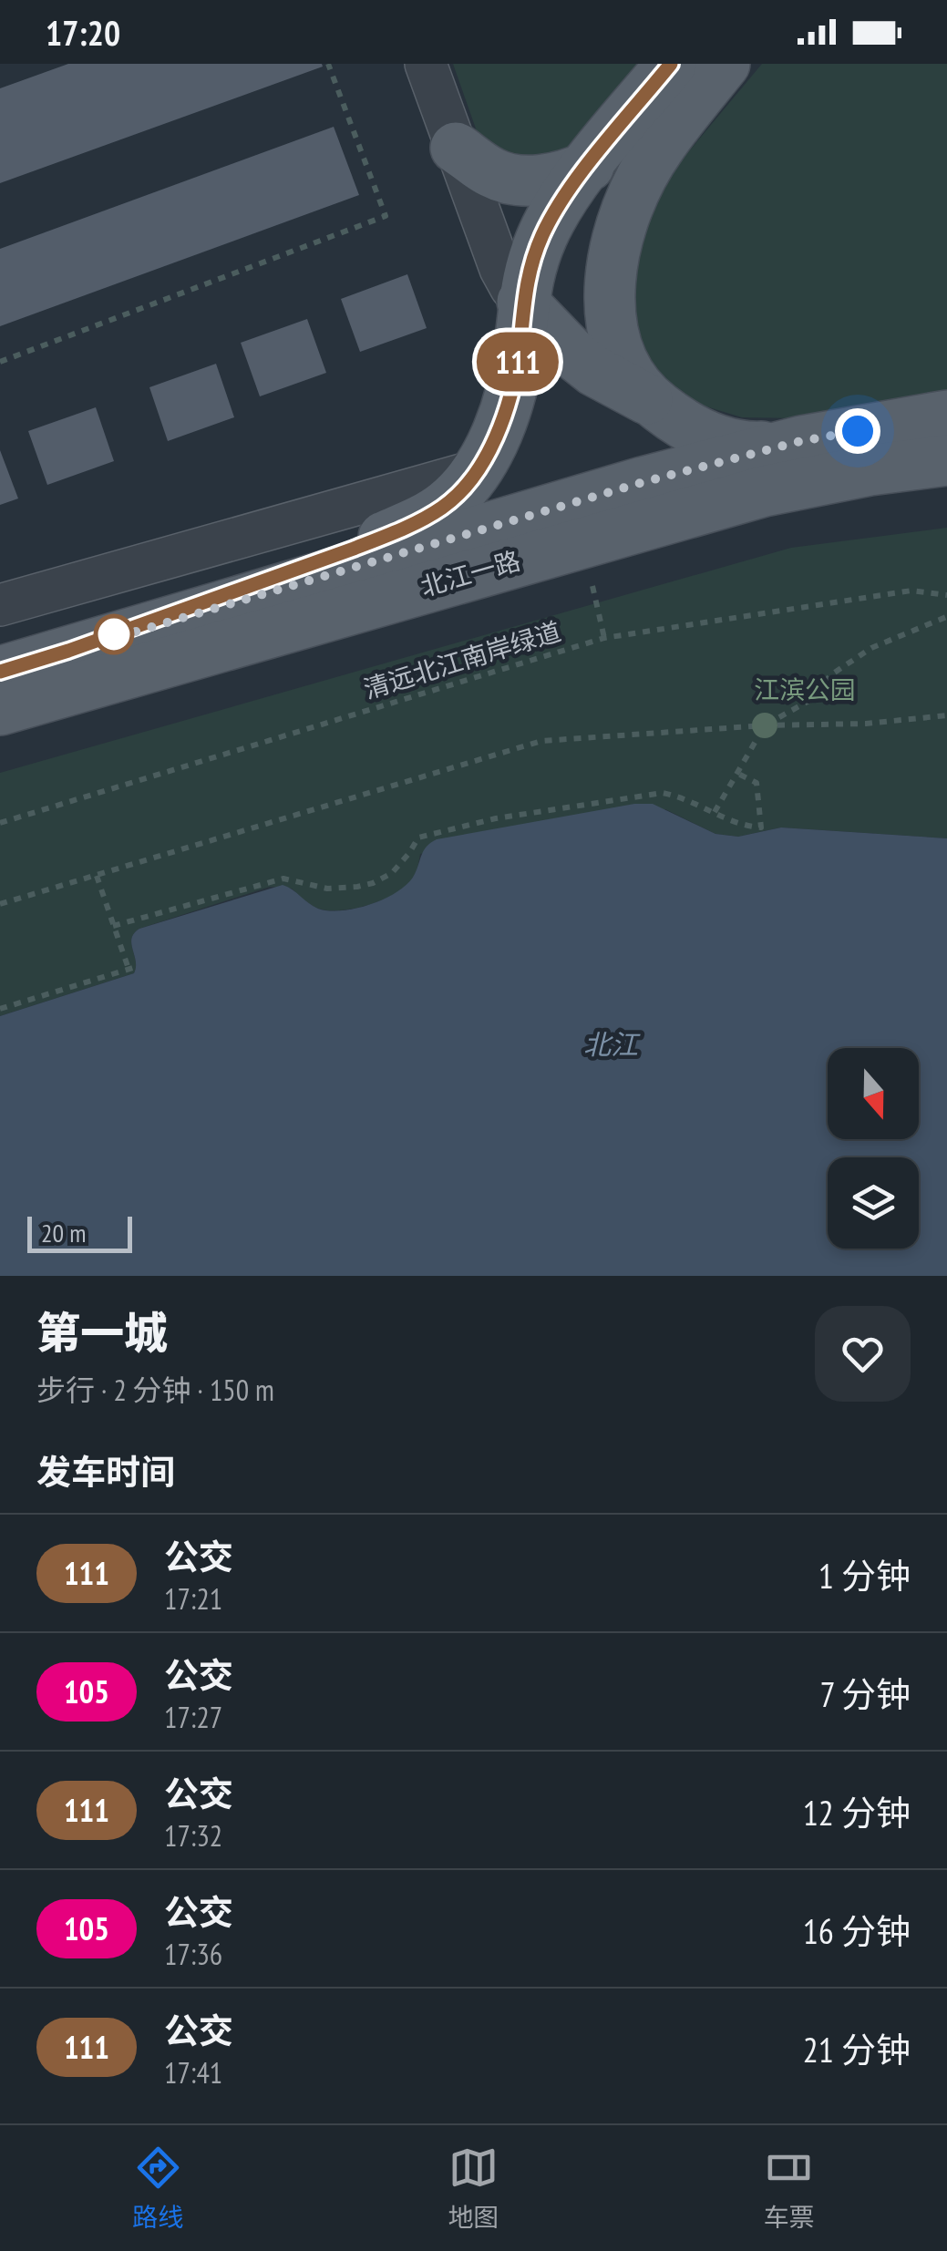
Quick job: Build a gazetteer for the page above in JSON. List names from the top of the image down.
{
  "streets": {
    "main road": ["北江一路"],
    "path": ["清远北江南岸绿道"]
  },
  "water": ["北江"],
  "parks": ["江滨公园"],
  "lines": ["bus line 111"],
  "scale_bar": "20 m",
  "north": "bottom",
  "page": {
    "status": "17:20",
    "on_map": "111",
    "scale": "20 m",
    "heading": [
      ["第一城", "步行 · 2 分钟 · 150 m"],
      "发车时间"
    ],
    "list": [
      {
        "mark": "111",
        "name": "公交",
        "note": "17:21",
        "value": "1 分钟"
      },
      {
        "mark": "105",
        "name": "公交",
        "note": "17:27",
        "value": "7 分钟"
      },
      {
        "mark": "111",
        "name": "公交",
        "note": "17:32",
        "value": "12 分钟"
      },
      {
        "mark": "105",
        "name": "公交",
        "note": "17:36",
        "value": "16 分钟"
      },
      {
        "mark": "111",
        "name": "公交",
        "note": "17:41",
        "value": "21 分钟"
      }
    ],
    "tabs": ["路线", "地图", "车票"]
  }
}
